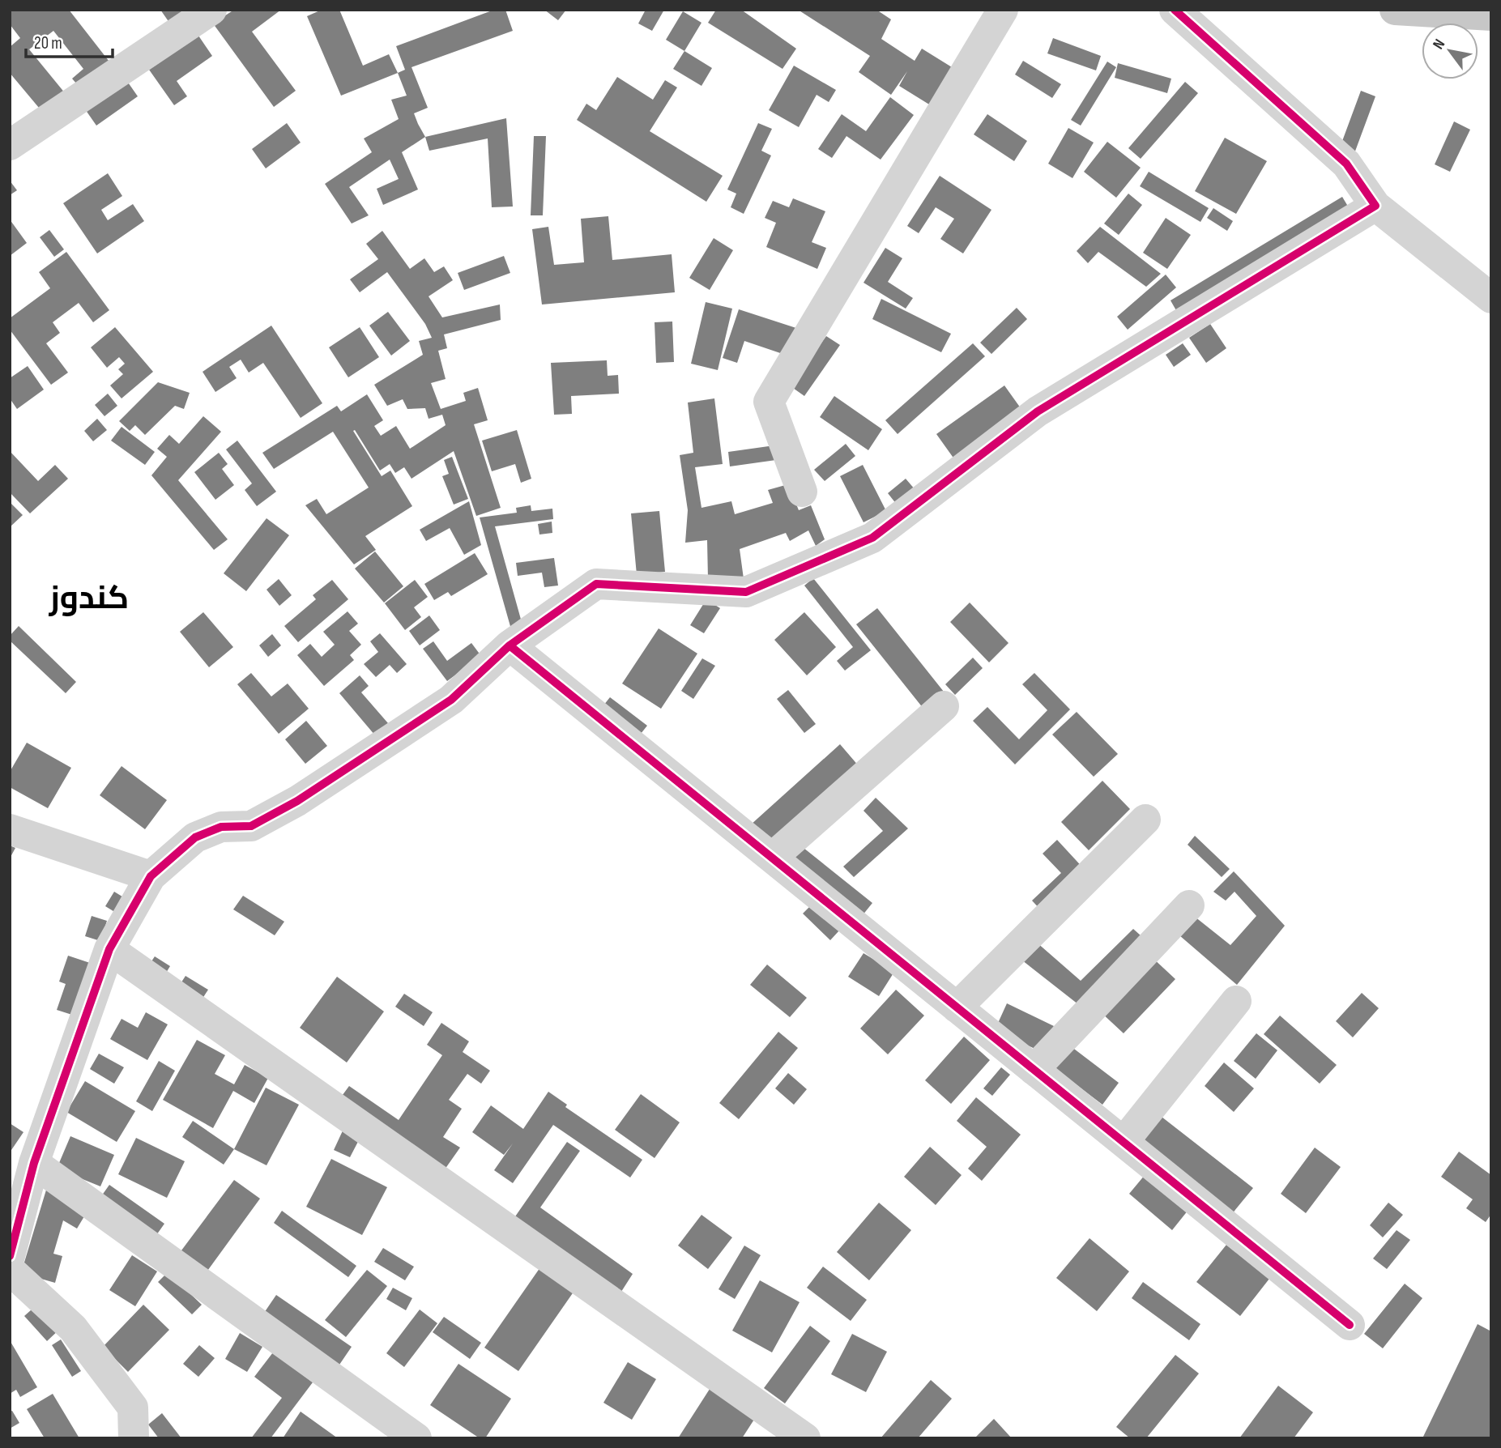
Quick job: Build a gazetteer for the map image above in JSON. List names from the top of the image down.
{
  "districts": ["کندوز"],
  "scale_bar": "20 m",
  "north": "top left"
}
